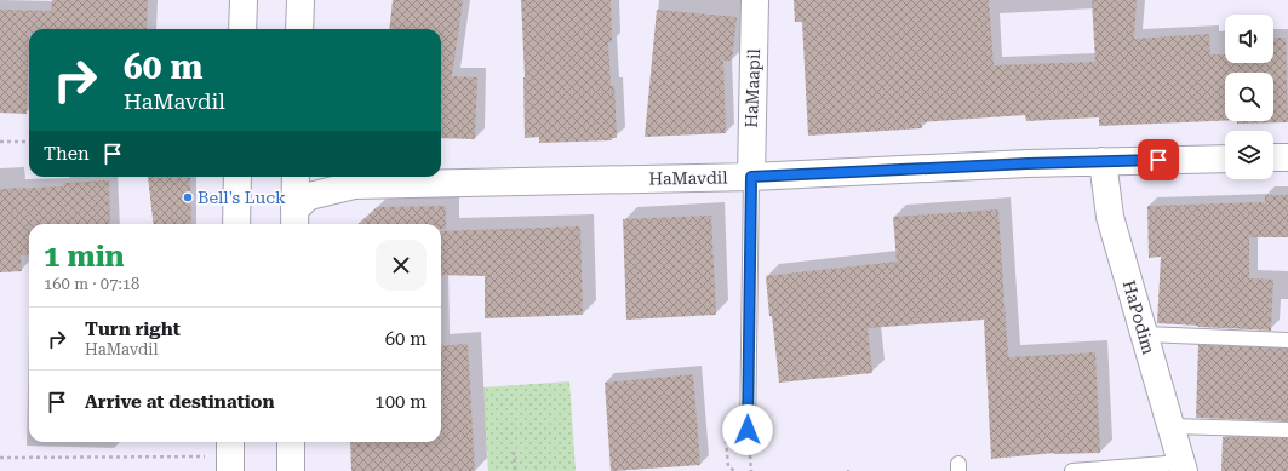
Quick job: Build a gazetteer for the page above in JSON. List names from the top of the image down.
{
  "streets": {
    "street": ["HaMaapil", "HaMavdil", "HaPodim"]
  },
  "crossings": [
    ["HaMaapil", "HaMavdil"],
    ["HaMavdil", "HaPodim"]
  ],
  "places": ["Bell's Luck"],
  "page": {
    "turn": ["60 m", "HaMavdil"],
    "then": "Then",
    "heading": ["1 min", "160 m · 07:18"],
    "list": [
      {
        "name": "Turn right",
        "note": "HaMavdil",
        "value": "60 m"
      },
      {
        "name": "Arrive at destination",
        "value": "100 m"
      }
    ]
  }
}
